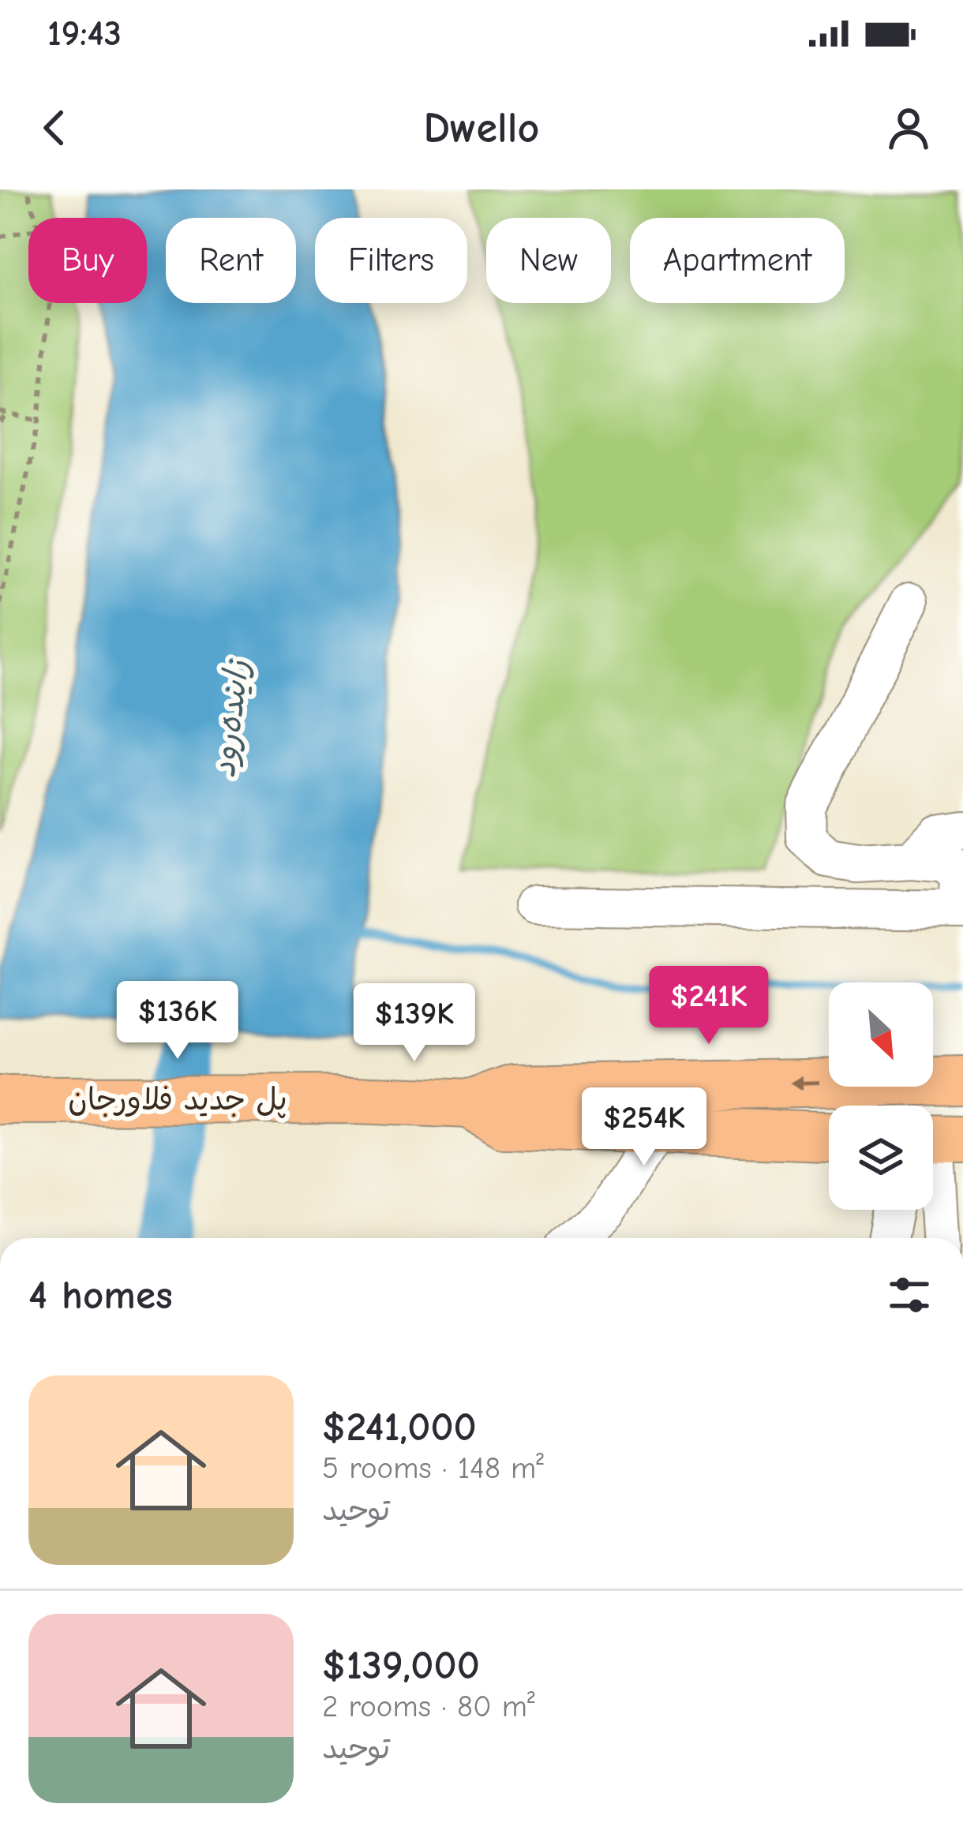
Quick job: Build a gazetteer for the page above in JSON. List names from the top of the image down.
{
  "streets": {
    "main road": ["پل جدید فلاورجان"]
  },
  "water": ["زاینده‌رود"],
  "north": "bottom right",
  "page": {
    "status": "19:43",
    "header": "Dwello",
    "chip": [
      "Buy",
      "Rent",
      "Filters",
      "New",
      "Apartment"
    ],
    "price": [
      "$241K",
      "$136K",
      "$139K",
      "$254K"
    ],
    "heading": "4 homes",
    "list": [
      {
        "name": "$241,000",
        "note": "5 rooms · 148 m² · توحید"
      },
      {
        "name": "$139,000",
        "note": "2 rooms · 80 m² · توحید"
      }
    ]
  }
}
